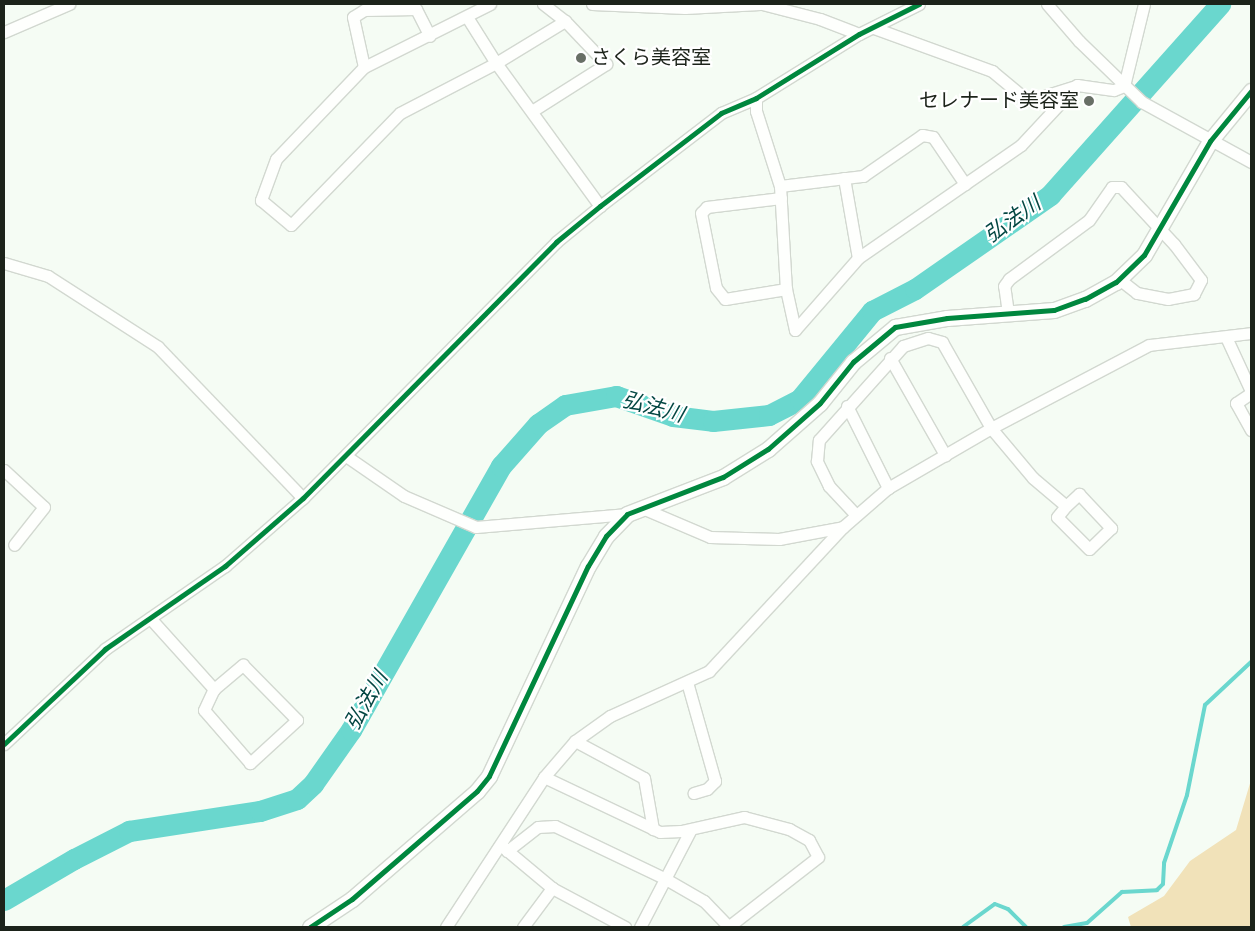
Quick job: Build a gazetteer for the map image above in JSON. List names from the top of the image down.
{
  "water": ["弘法川"],
  "places": ["さくら美容室", "セレナード美容室"]
}
